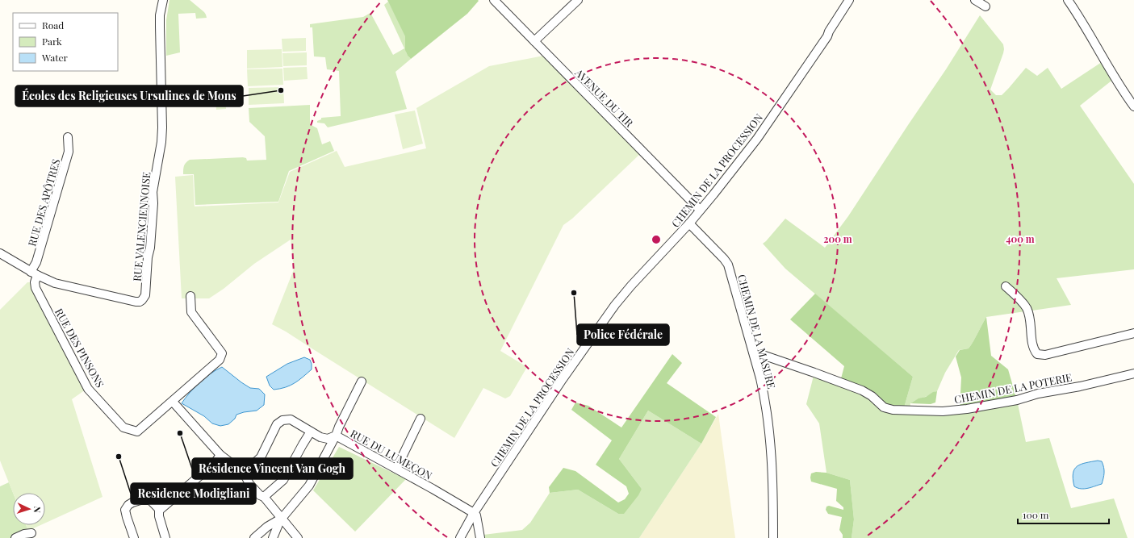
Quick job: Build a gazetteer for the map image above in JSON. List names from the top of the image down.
{
  "streets": {
    "street": [
      "AVENUE DU TIR",
      "CHEMIN DE LA PROCESSION",
      "RUE DES APÔTRES",
      "RUE VALENCIENNOISE",
      "CHEMIN DE LA MASURE",
      "RUE DES PINSONS",
      "CHEMIN DE LA POTERIE",
      "RUE DU LUMEÇON"
    ]
  },
  "crossings": [
    ["AVENUE DU TIR", "CHEMIN DE LA PROCESSION"],
    ["CHEMIN DE LA PROCESSION", "CHEMIN DE LA MASURE"],
    ["CHEMIN DE LA PROCESSION", "RUE DU LUMEÇON"],
    ["RUE DES APÔTRES", "RUE VALENCIENNOISE"],
    ["RUE DES APÔTRES", "RUE DES PINSONS"],
    ["RUE VALENCIENNOISE", "RUE DES PINSONS"],
    ["CHEMIN DE LA MASURE", "CHEMIN DE LA POTERIE"]
  ],
  "places": [
    "Écoles des Religieuses Ursulines de Mons",
    "Police Fédérale",
    "Résidence Vincent Van Gogh",
    "Residence Modigliani"
  ],
  "legend": ["Road", "Park", "Water"],
  "scale_bar": "100 m",
  "north": "right",
  "rings": ["200 m", "400 m"]
}
